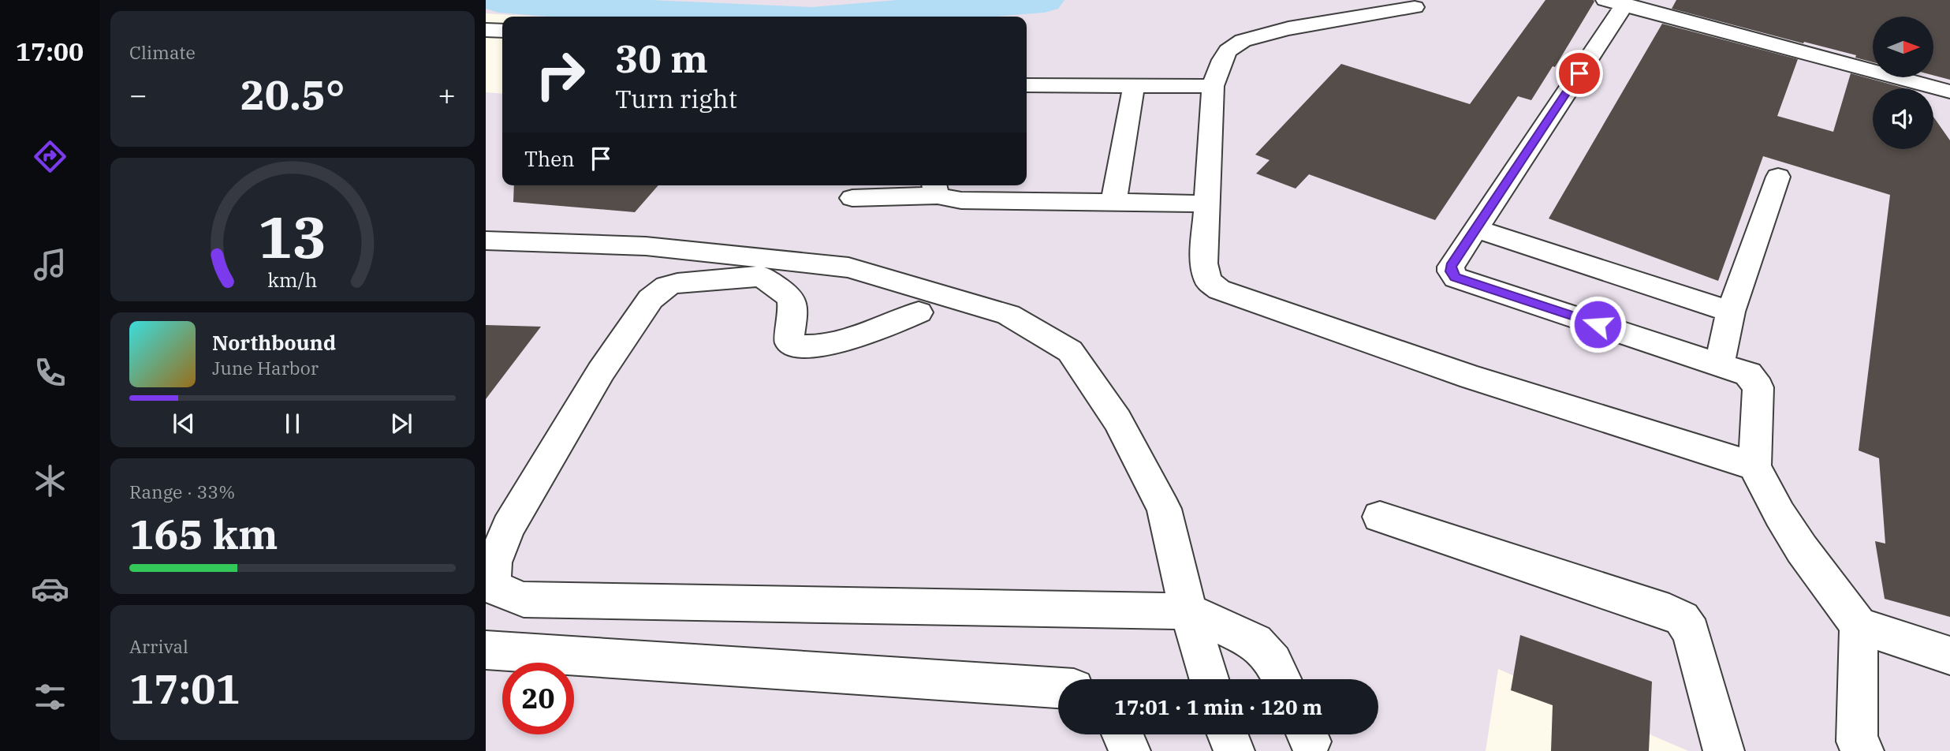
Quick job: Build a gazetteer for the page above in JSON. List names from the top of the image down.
{
  "north": "right",
  "page": {
    "tabs": "17:00",
    "tile": [
      "Climate",
      ["Range · 33%", "165 km"],
      ["Arrival", "17:01"]
    ],
    "turn": ["30 m", "Turn right"],
    "heat": ["−", "20.5°", "+"],
    "then": "Then",
    "song": ["Northbound", "June Harbor"],
    "limit": "20",
    "trip": "17:01 · 1 min · 120 m",
    "gauge": ["13", "km/h"]
  }
}
